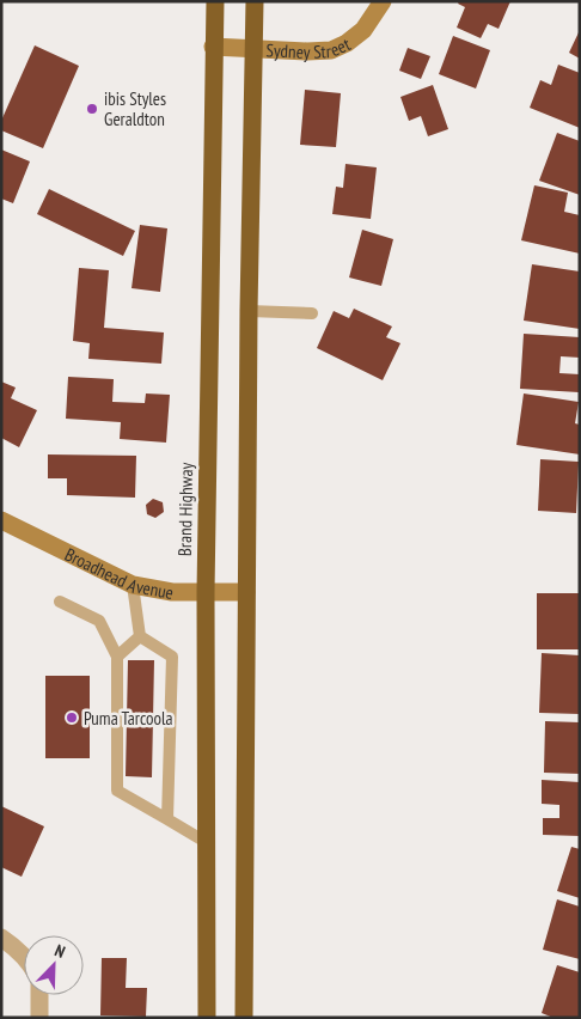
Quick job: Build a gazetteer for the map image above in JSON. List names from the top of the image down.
{
  "streets": {
    "highway": ["Brand Highway"],
    "street": ["Sydney Street", "Broadhead Avenue"]
  },
  "crossings": [
    ["Sydney Street", "Brand Highway"],
    ["Brand Highway", "Broadhead Avenue"]
  ],
  "places": ["ibis Styles Geraldton", "Puma Tarcoola"],
  "north": "top right"
}
